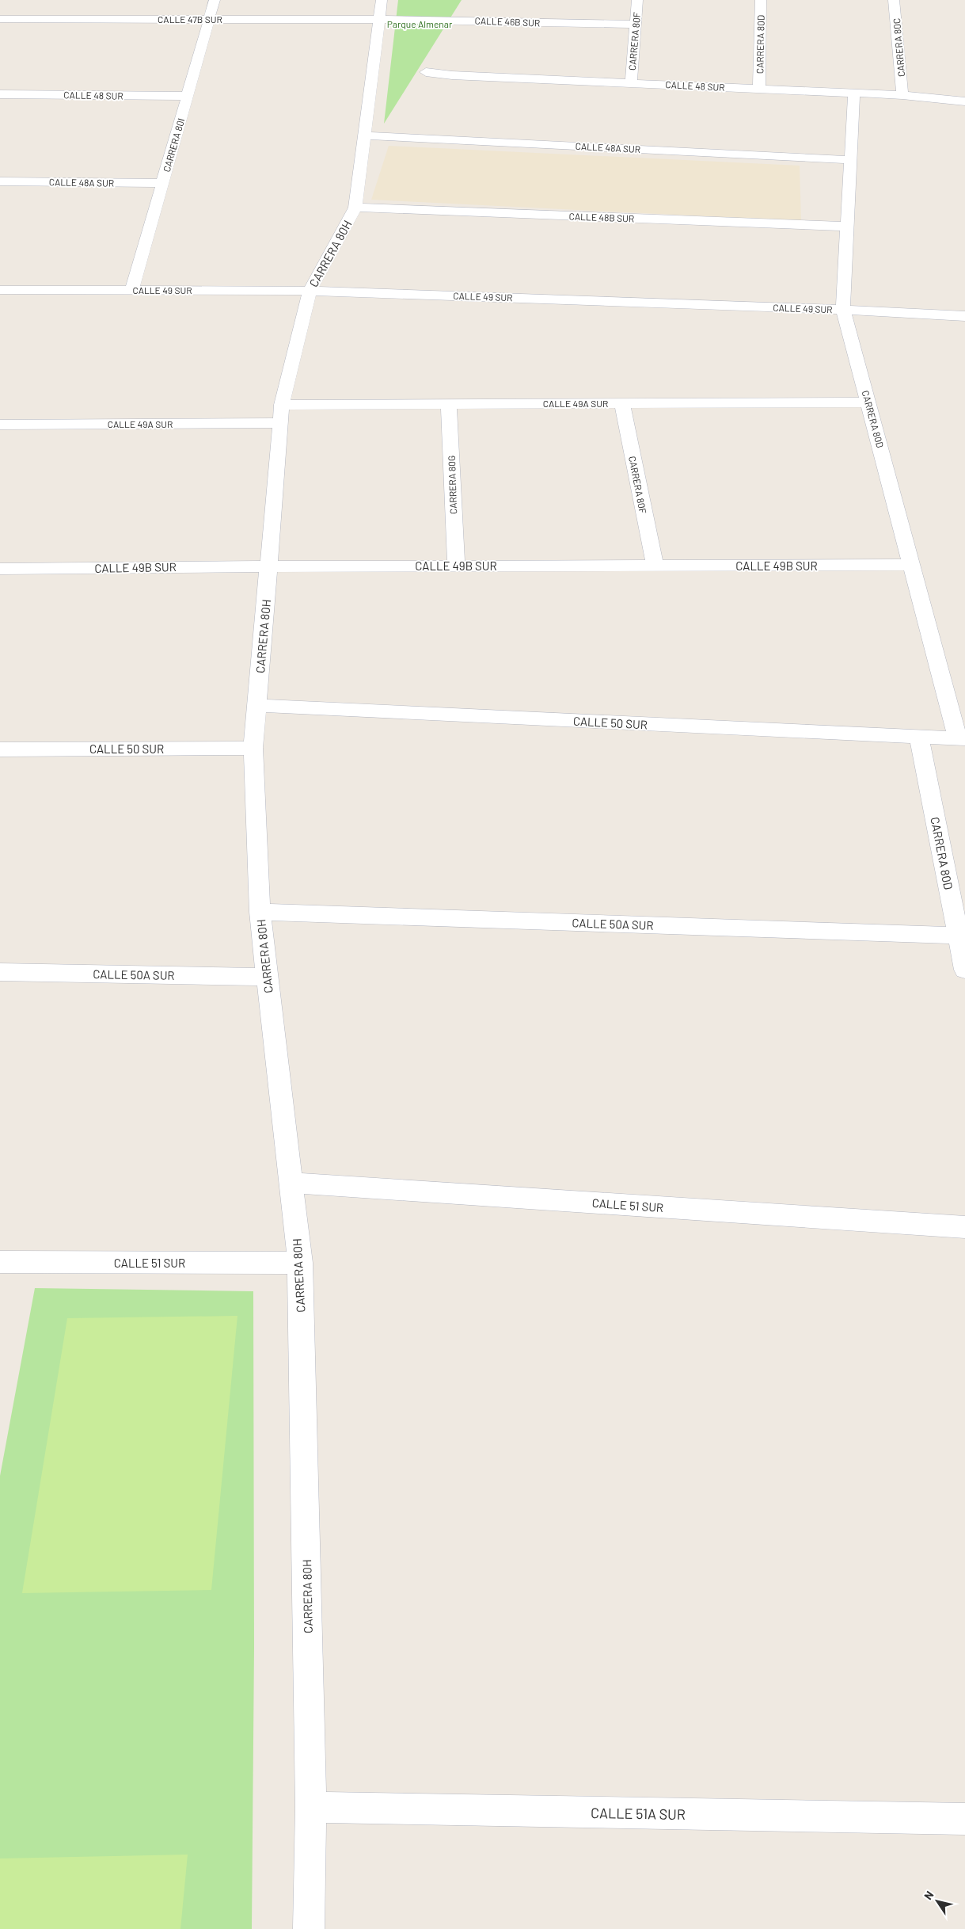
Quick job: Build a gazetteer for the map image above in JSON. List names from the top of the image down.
{
  "streets": {
    "street": [
      "CALLE 47B SUR",
      "CALLE 46B SUR",
      "CARRERA 80F",
      "CARRERA 80D",
      "CARRERA 80C",
      "CALLE 48 SUR",
      "CARRERA 80I",
      "CALLE 48A SUR",
      "CALLE 48B SUR",
      "CARRERA 80H",
      "CALLE 49 SUR",
      "CALLE 49A SUR",
      "CARRERA 80G",
      "CALLE 49B SUR",
      "CALLE 50 SUR",
      "CALLE 50A SUR",
      "CALLE 51 SUR",
      "CALLE 51A SUR"
    ]
  },
  "crossings": [
    ["CALLE 47B SUR", "CALLE 46B SUR"],
    ["CALLE 47B SUR", "CARRERA 80I"],
    ["CALLE 47B SUR", "CARRERA 80H"],
    ["CALLE 46B SUR", "CARRERA 80F"],
    ["CALLE 46B SUR", "CARRERA 80H"],
    ["CARRERA 80F", "CALLE 48 SUR"],
    ["CARRERA 80F", "CALLE 49A SUR"],
    ["CARRERA 80F", "CALLE 49B SUR"],
    ["CARRERA 80D", "CALLE 48 SUR"],
    ["CARRERA 80D", "CALLE 48A SUR"],
    ["CARRERA 80D", "CALLE 48B SUR"],
    ["CARRERA 80D", "CALLE 49 SUR"],
    ["CARRERA 80D", "CALLE 49A SUR"],
    ["CARRERA 80D", "CALLE 49B SUR"],
    ["CARRERA 80D", "CALLE 50 SUR"],
    ["CARRERA 80D", "CALLE 50A SUR"],
    ["CARRERA 80C", "CALLE 48 SUR"],
    ["CALLE 48 SUR", "CARRERA 80I"],
    ["CARRERA 80I", "CALLE 48A SUR"],
    ["CARRERA 80I", "CALLE 49 SUR"],
    ["CALLE 48A SUR", "CARRERA 80H"],
    ["CALLE 48B SUR", "CARRERA 80H"],
    ["CARRERA 80H", "CALLE 49 SUR"],
    ["CARRERA 80H", "CALLE 49A SUR"],
    ["CARRERA 80H", "CALLE 49B SUR"],
    ["CARRERA 80H", "CALLE 50 SUR"],
    ["CARRERA 80H", "CALLE 50A SUR"],
    ["CARRERA 80H", "CALLE 51 SUR"],
    ["CARRERA 80H", "CALLE 51A SUR"],
    ["CALLE 49A SUR", "CARRERA 80G"],
    ["CARRERA 80G", "CALLE 49B SUR"]
  ],
  "parks": ["Parque Almenar"],
  "north": "top left"
}
